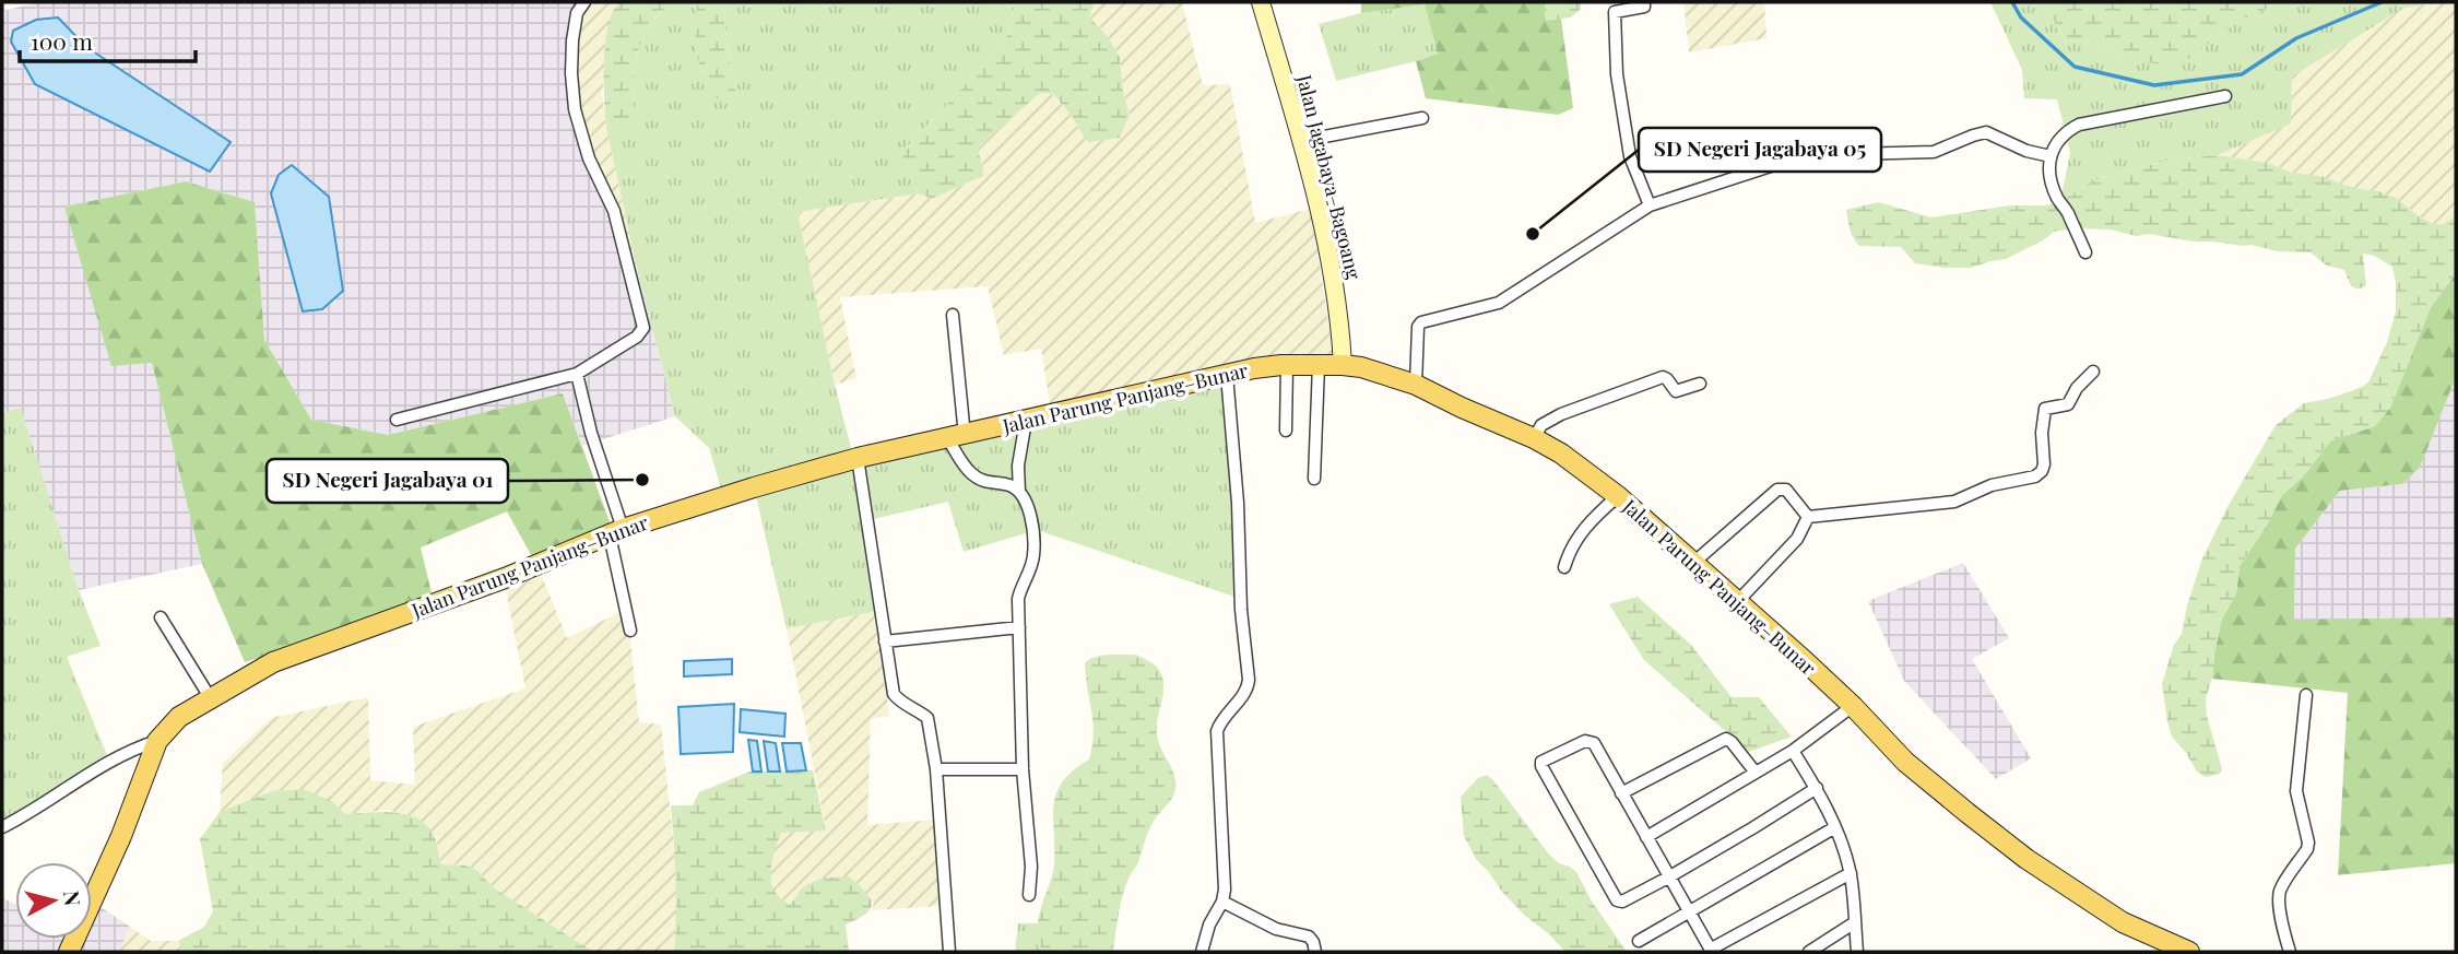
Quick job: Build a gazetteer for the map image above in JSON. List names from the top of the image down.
{
  "streets": {
    "main road": ["Jalan Parung Panjang–Bunar"],
    "street": ["Jalan Jagabaya–Bagoang"]
  },
  "crossings": [
    ["Jalan Jagabaya–Bagoang", "Jalan Parung Panjang–Bunar"]
  ],
  "places": ["SD Negeri Jagabaya 05", "SD Negeri Jagabaya 01"],
  "scale_bar": "100 m",
  "north": "right"
}
